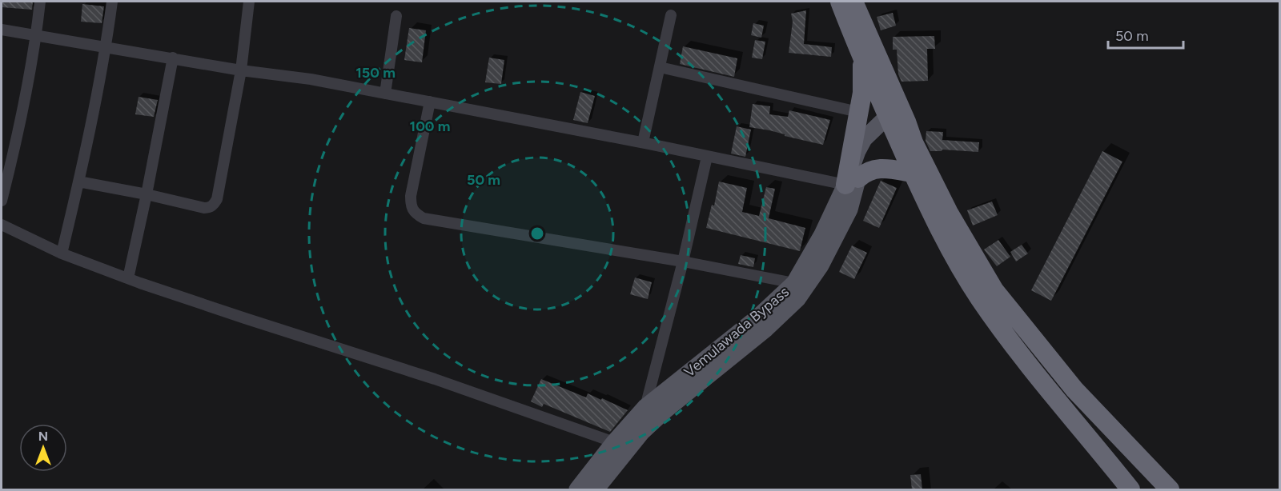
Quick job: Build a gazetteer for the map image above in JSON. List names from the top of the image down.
{
  "streets": {
    "main road": ["Vemulawada Bypass"]
  },
  "scale_bar": "50 m",
  "north": "top",
  "rings": ["150 m", "100 m", "50 m"]
}
